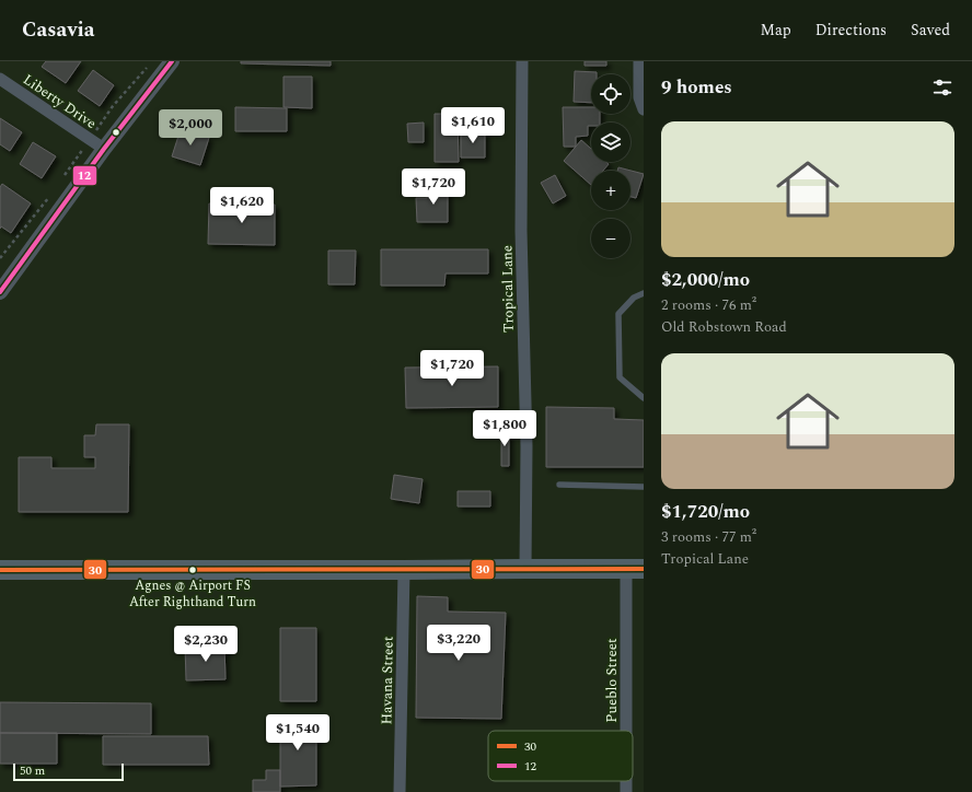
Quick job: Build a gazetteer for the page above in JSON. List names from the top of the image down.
{
  "streets": {
    "street": [
      "Liberty Drive",
      "Tropical Lane",
      "Havana Street",
      "Pueblo Street"
    ]
  },
  "places": ["Agnes @ Airport FS After Righthand Turn"],
  "lines": ["transit line 12", "transit line 30"],
  "legend": ["30", "12"],
  "scale_bar": "50 m",
  "page": {
    "header": "Casavia",
    "nav": ["Map", "Directions", "Saved"],
    "heading": "9 homes",
    "map_buttons": ["+", "−"],
    "price": [
      "$1,610",
      "$2,000",
      "$1,720",
      "$1,620",
      "$1,720",
      "$1,800",
      "$3,220",
      "$2,230",
      "$1,540"
    ],
    "list": [
      {
        "name": "$2,000/mo",
        "note": "2 rooms · 76 m² · Old Robstown Road"
      },
      {
        "name": "$1,720/mo",
        "note": "3 rooms · 77 m² · Tropical Lane"
      }
    ],
    "scale": "50 m"
  }
}
